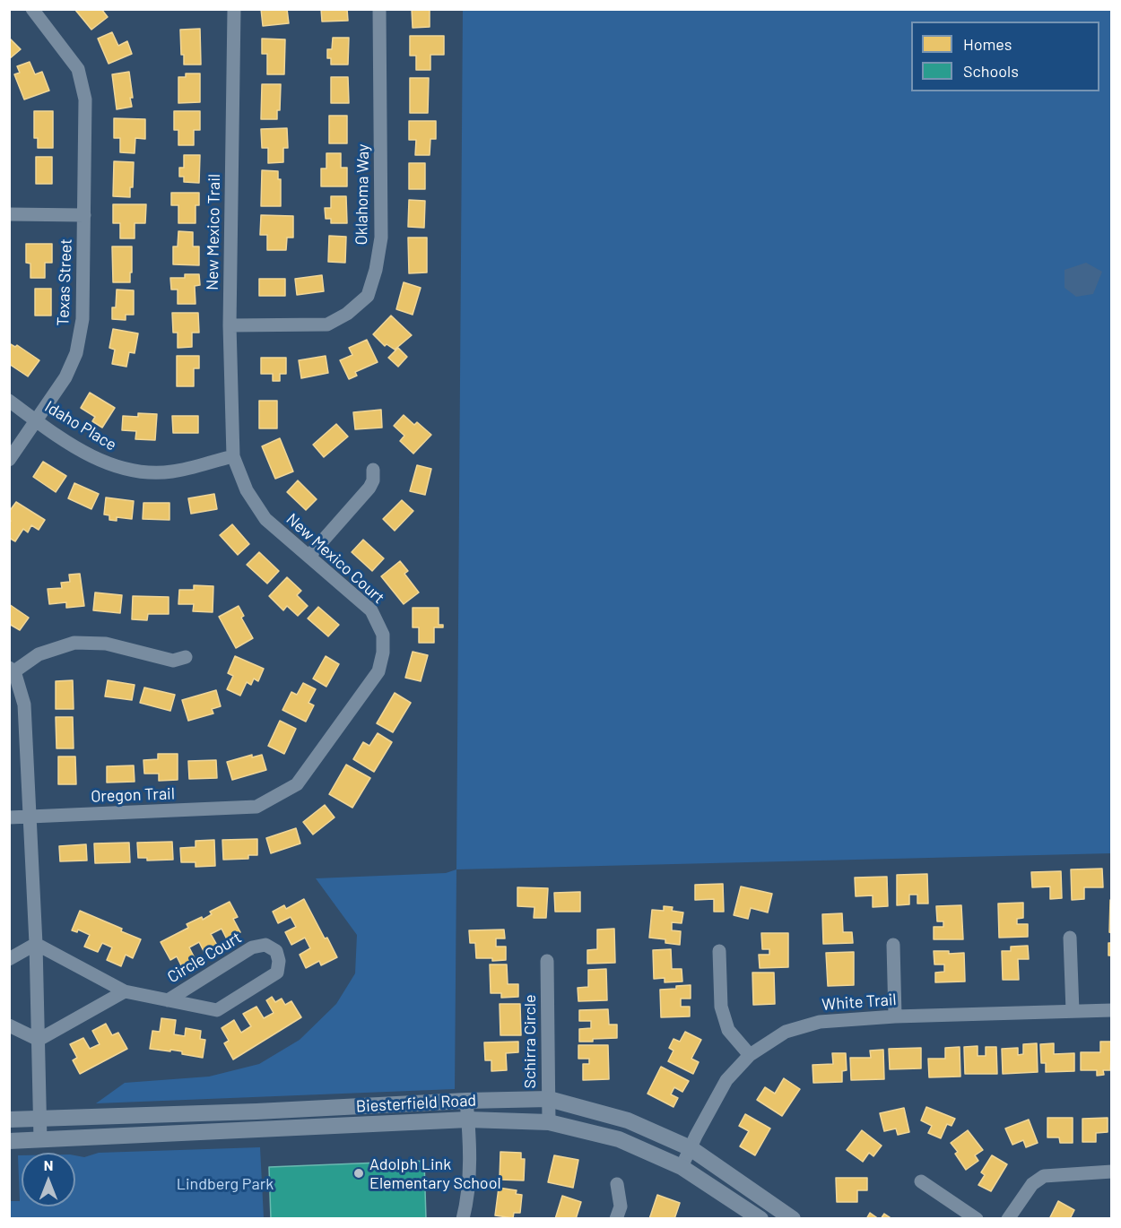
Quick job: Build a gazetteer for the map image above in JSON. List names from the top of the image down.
{
  "streets": {
    "street": [
      "Oklahoma Way",
      "New Mexico Trail",
      "Texas Street",
      "Idaho Place",
      "New Mexico Court",
      "Oregon Trail",
      "Circle Court",
      "White Trail",
      "Schirra Circle",
      "Biesterfield Road"
    ]
  },
  "crossings": [
    ["Oklahoma Way", "New Mexico Trail"],
    ["New Mexico Trail", "Idaho Place"],
    ["New Mexico Trail", "New Mexico Court"],
    ["Texas Street", "Idaho Place"],
    ["Idaho Place", "New Mexico Court"],
    ["New Mexico Court", "Oregon Trail"],
    ["White Trail", "Biesterfield Road"],
    ["Schirra Circle", "Biesterfield Road"]
  ],
  "parks": ["Lindberg Park"],
  "places": ["Adolph Link Elementary School"],
  "legend": ["Homes", "Schools"],
  "north": "top"
}
